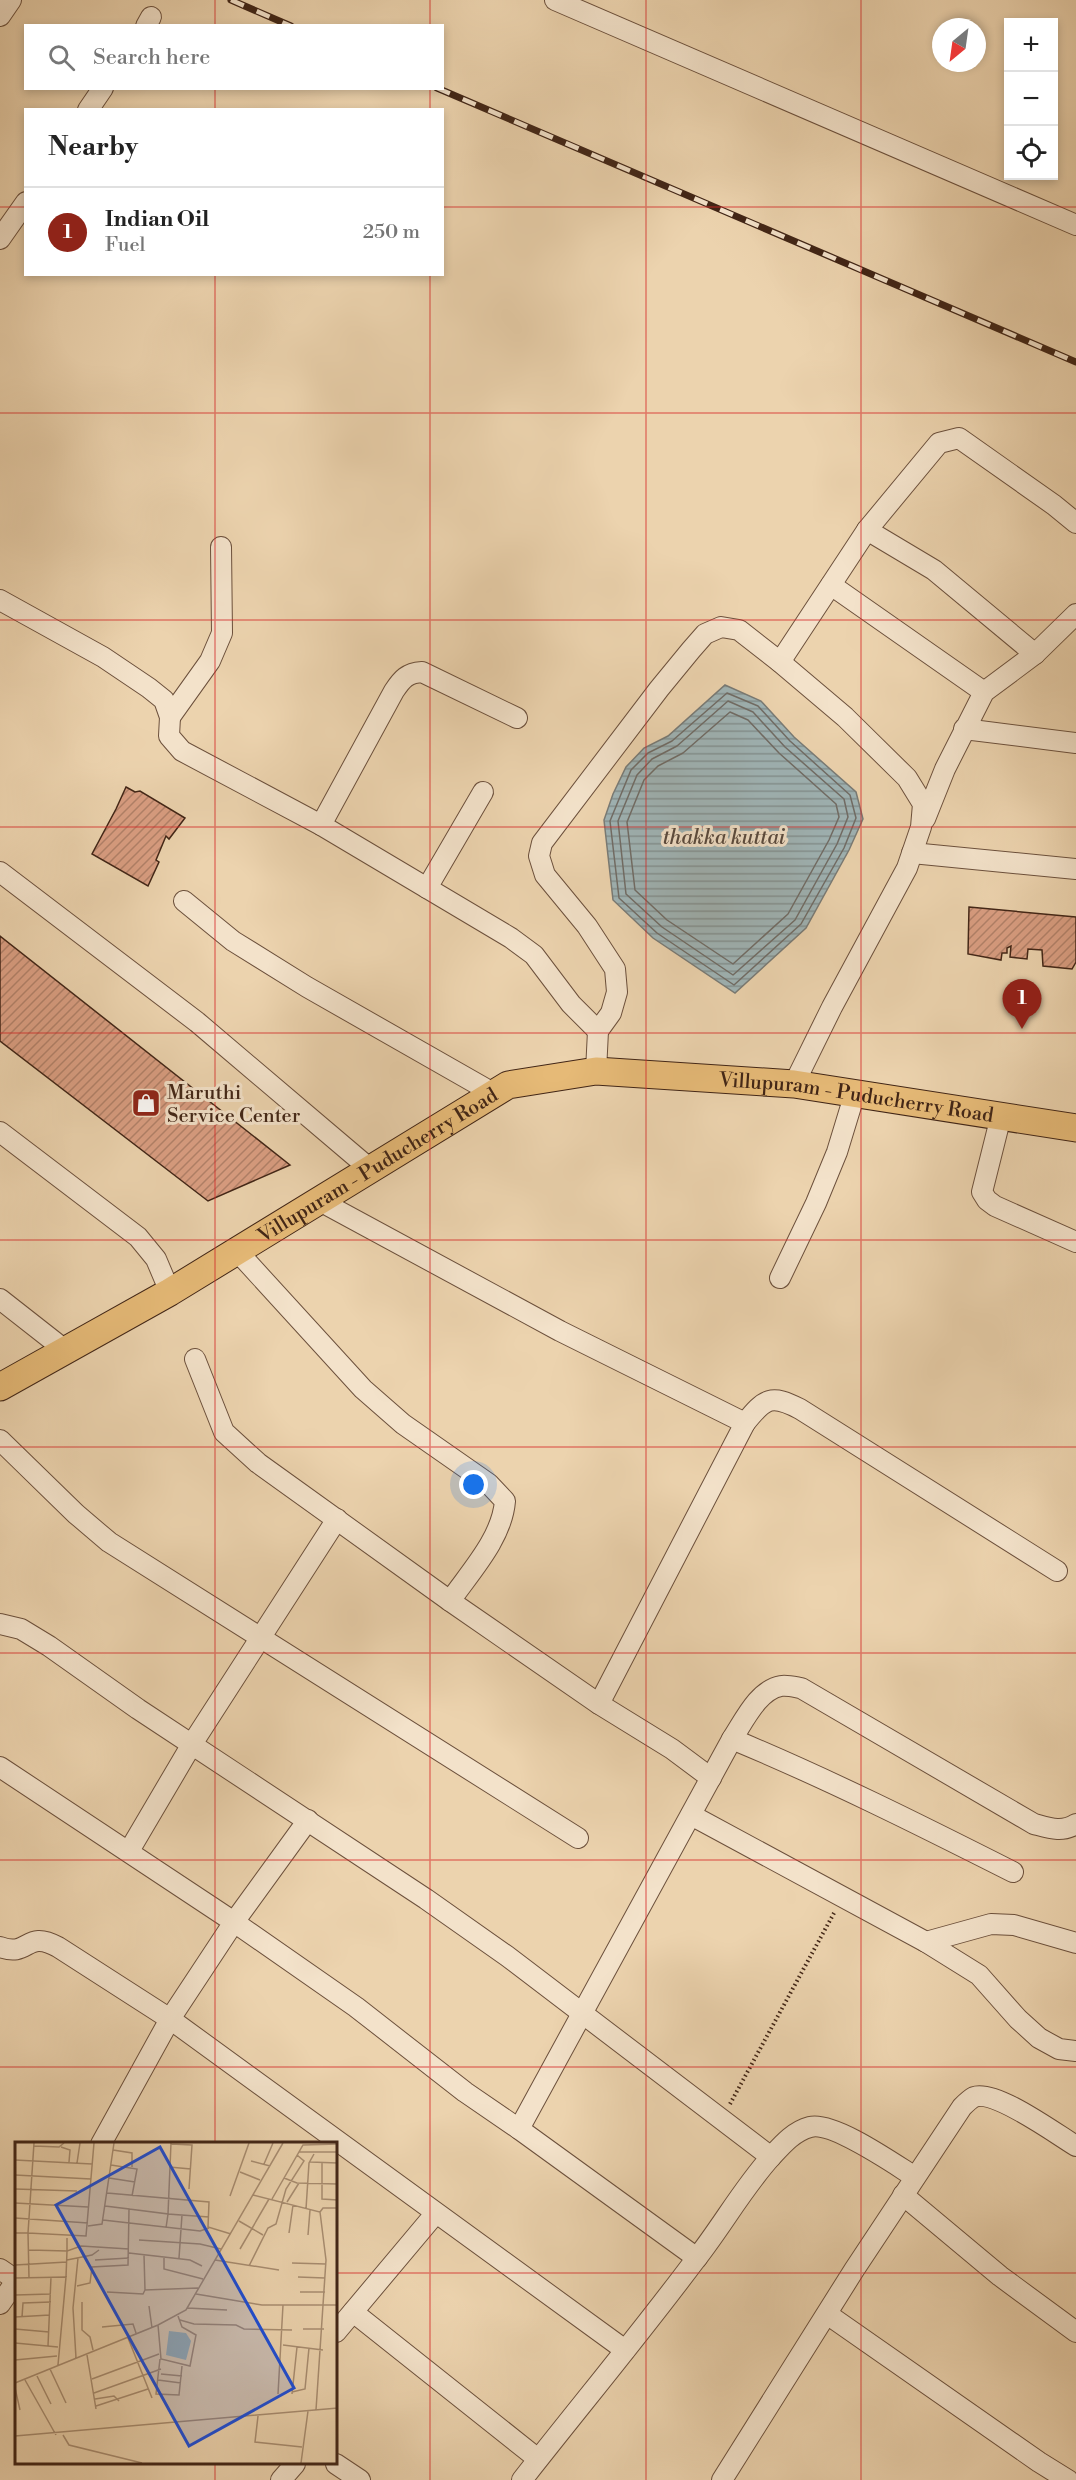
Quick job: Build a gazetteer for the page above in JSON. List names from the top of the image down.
{
  "streets": {
    "highway": ["Villupuram - Puducherry Road"]
  },
  "water": ["thakka kuttai"],
  "places": {
    "shop": ["Maruthi Service Center"]
  },
  "north": "bottom left",
  "page": {
    "map_buttons": ["+", "−"],
    "search": "Search here",
    "heading": "Nearby",
    "list": [
      {
        "mark": "1",
        "name": "Indian Oil",
        "note": "Fuel",
        "value": "250 m"
      }
    ],
    "pins": "1"
  }
}
